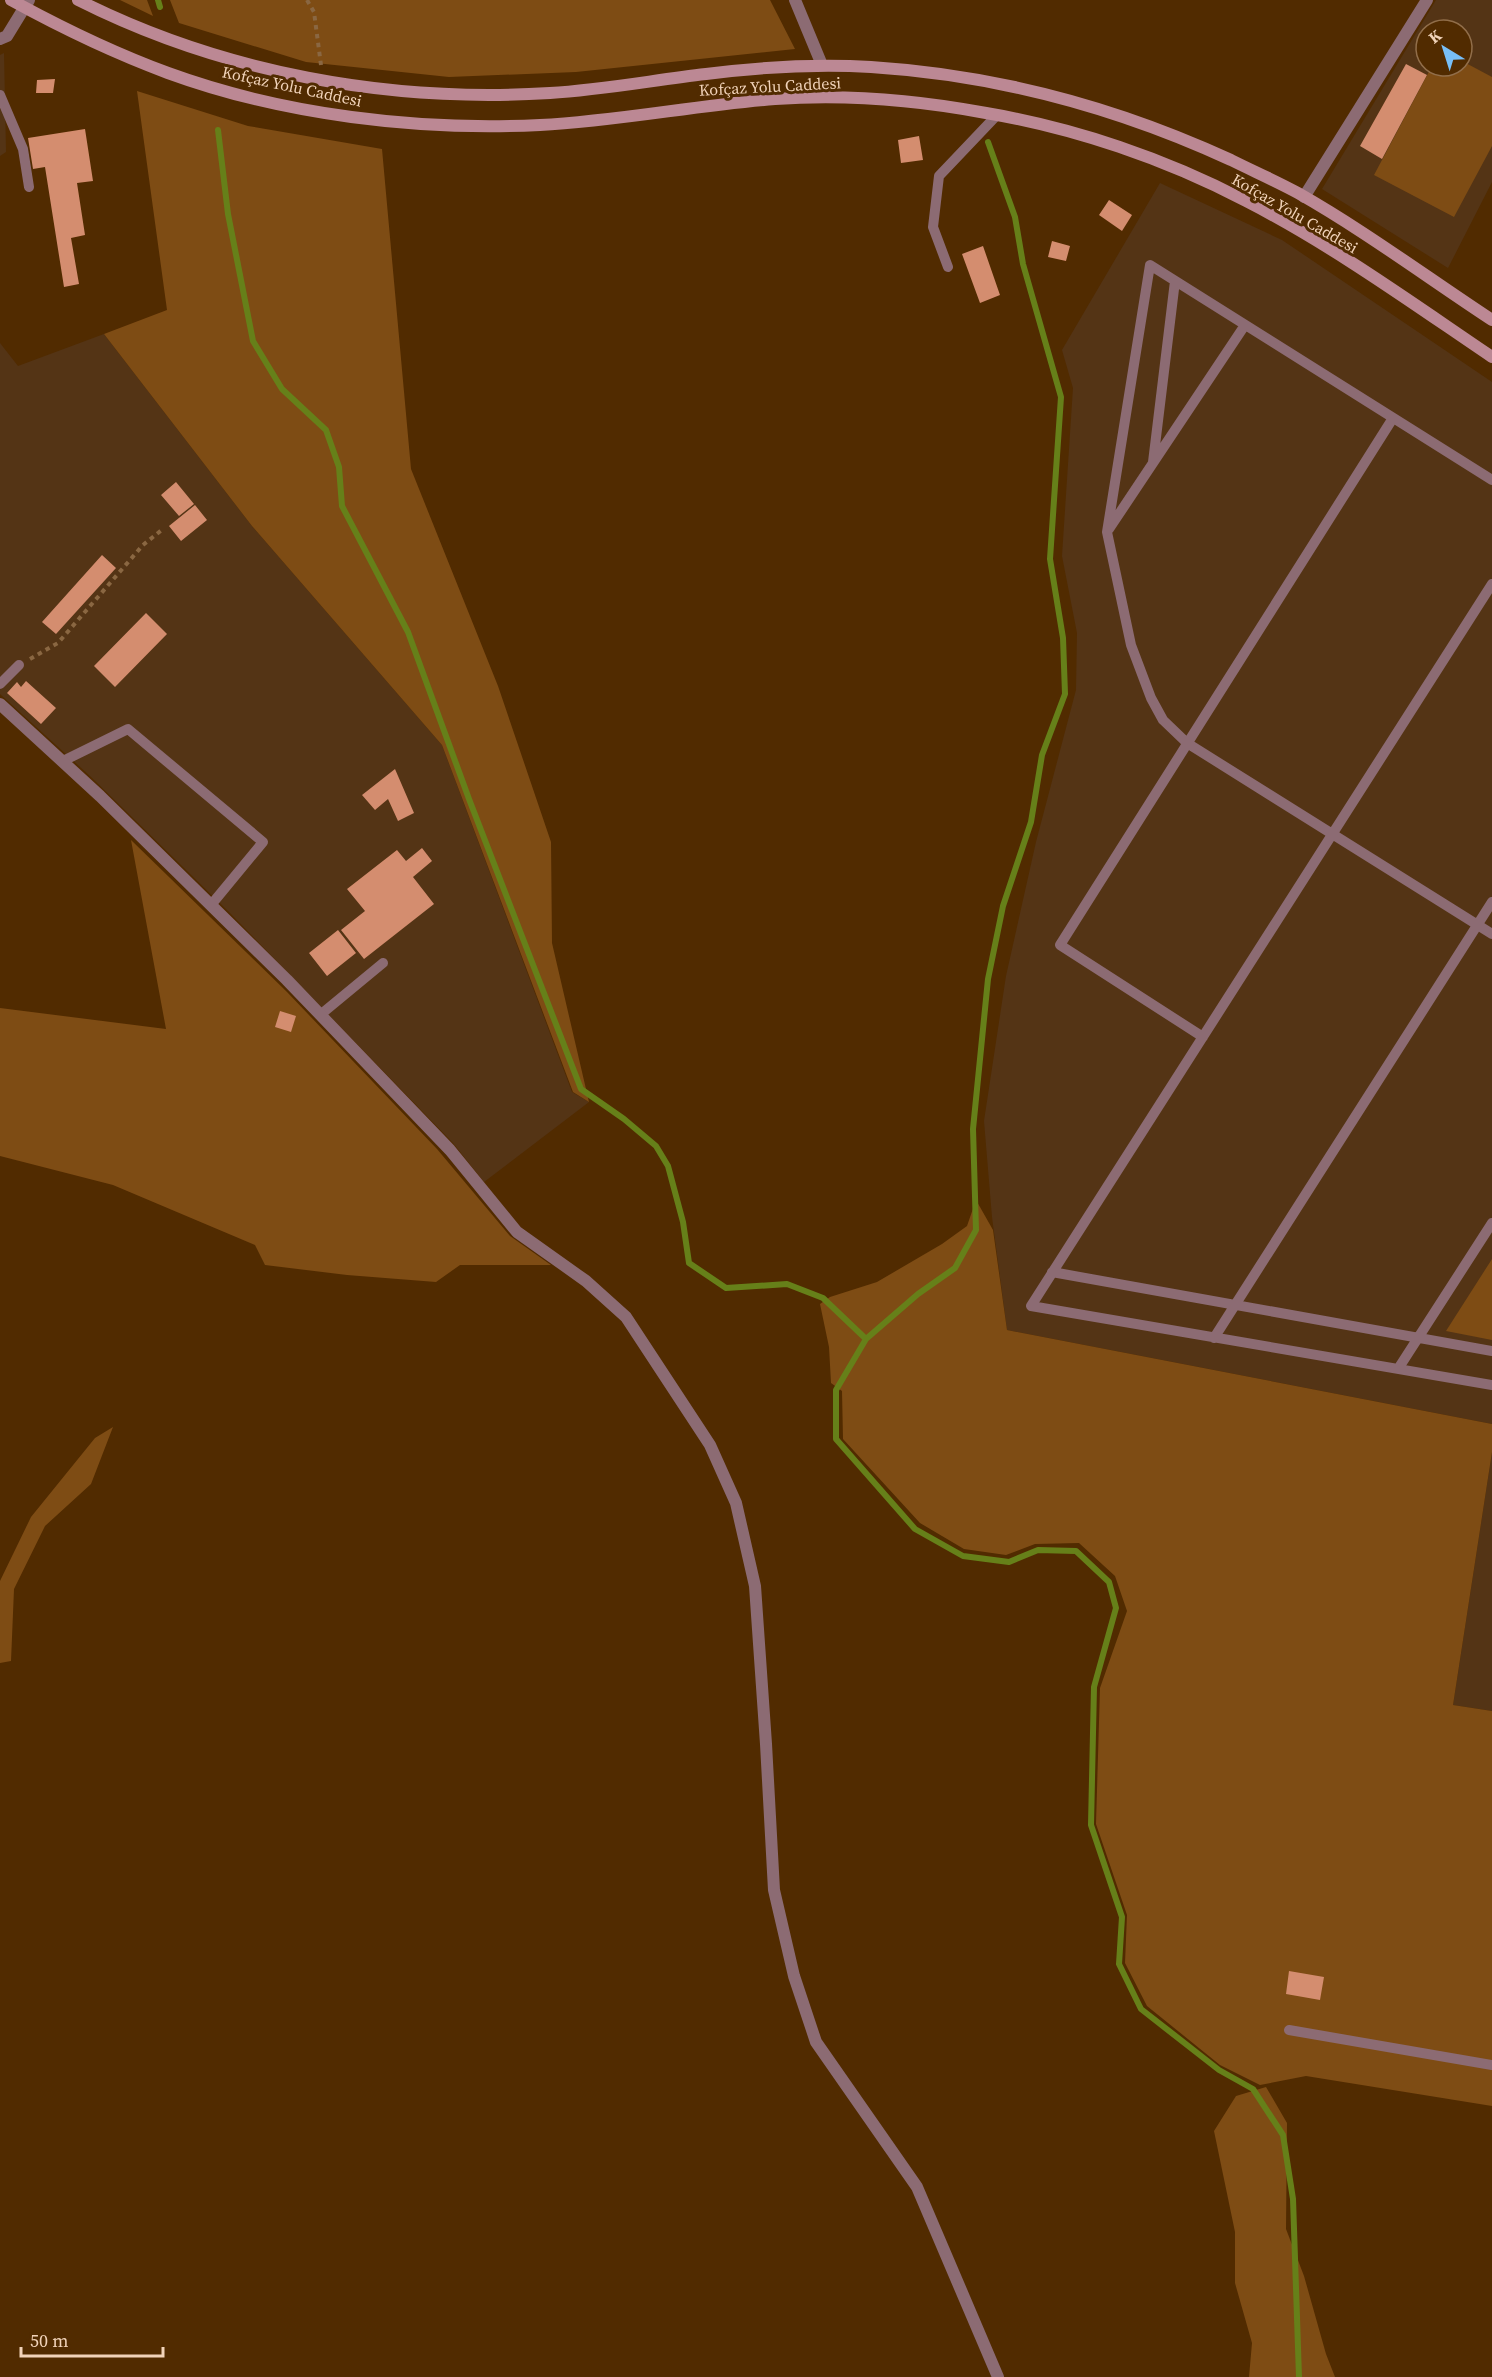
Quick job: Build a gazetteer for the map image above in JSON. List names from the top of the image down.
{
  "streets": {
    "main road": ["Kofçaz Yolu Caddesi"]
  },
  "scale_bar": "50 m",
  "north": "top left"
}
